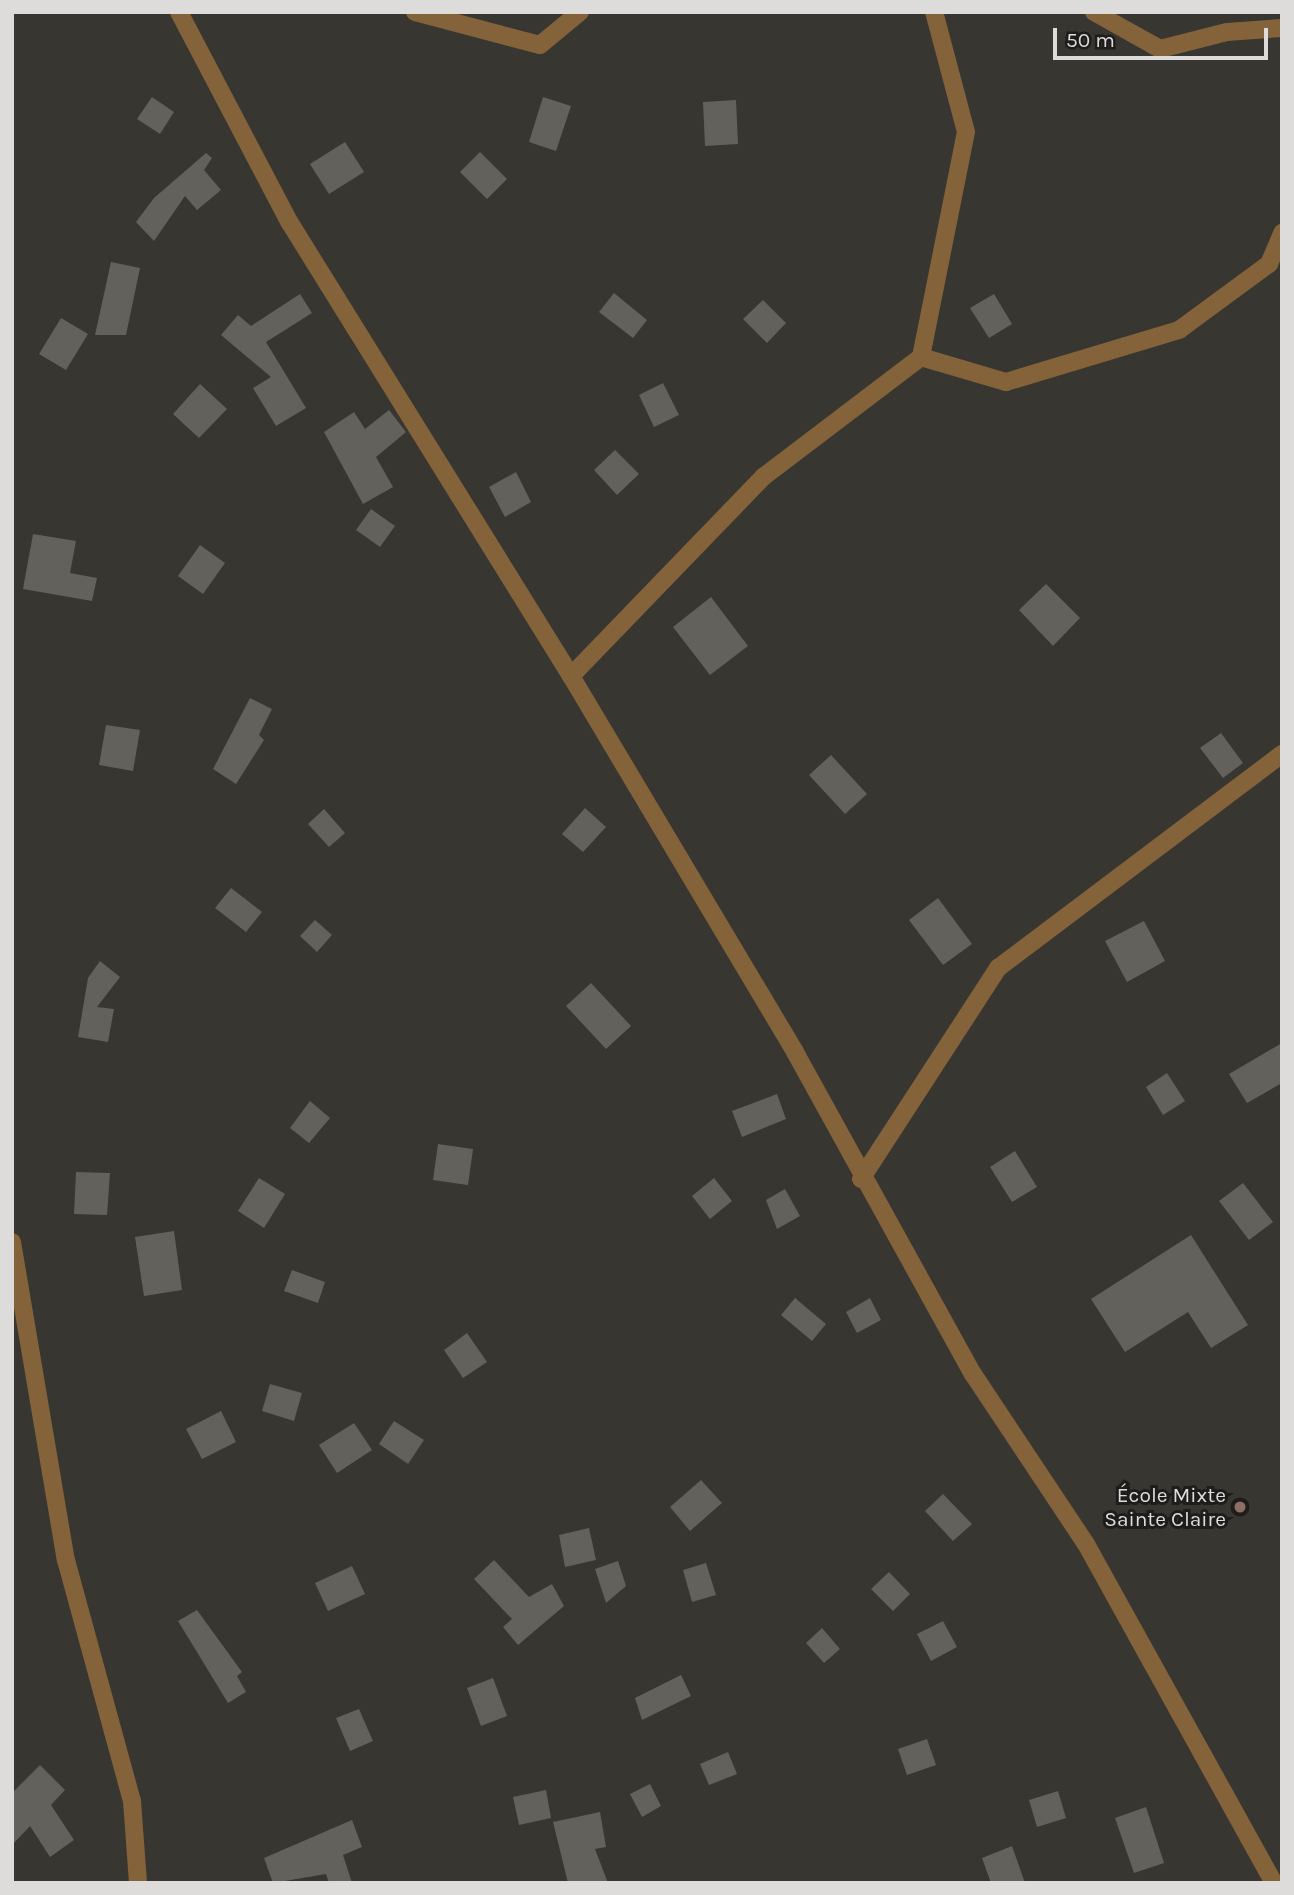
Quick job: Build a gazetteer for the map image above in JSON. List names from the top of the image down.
{
  "places": ["École Mixte Sainte Claire"],
  "scale_bar": "50 m"
}
